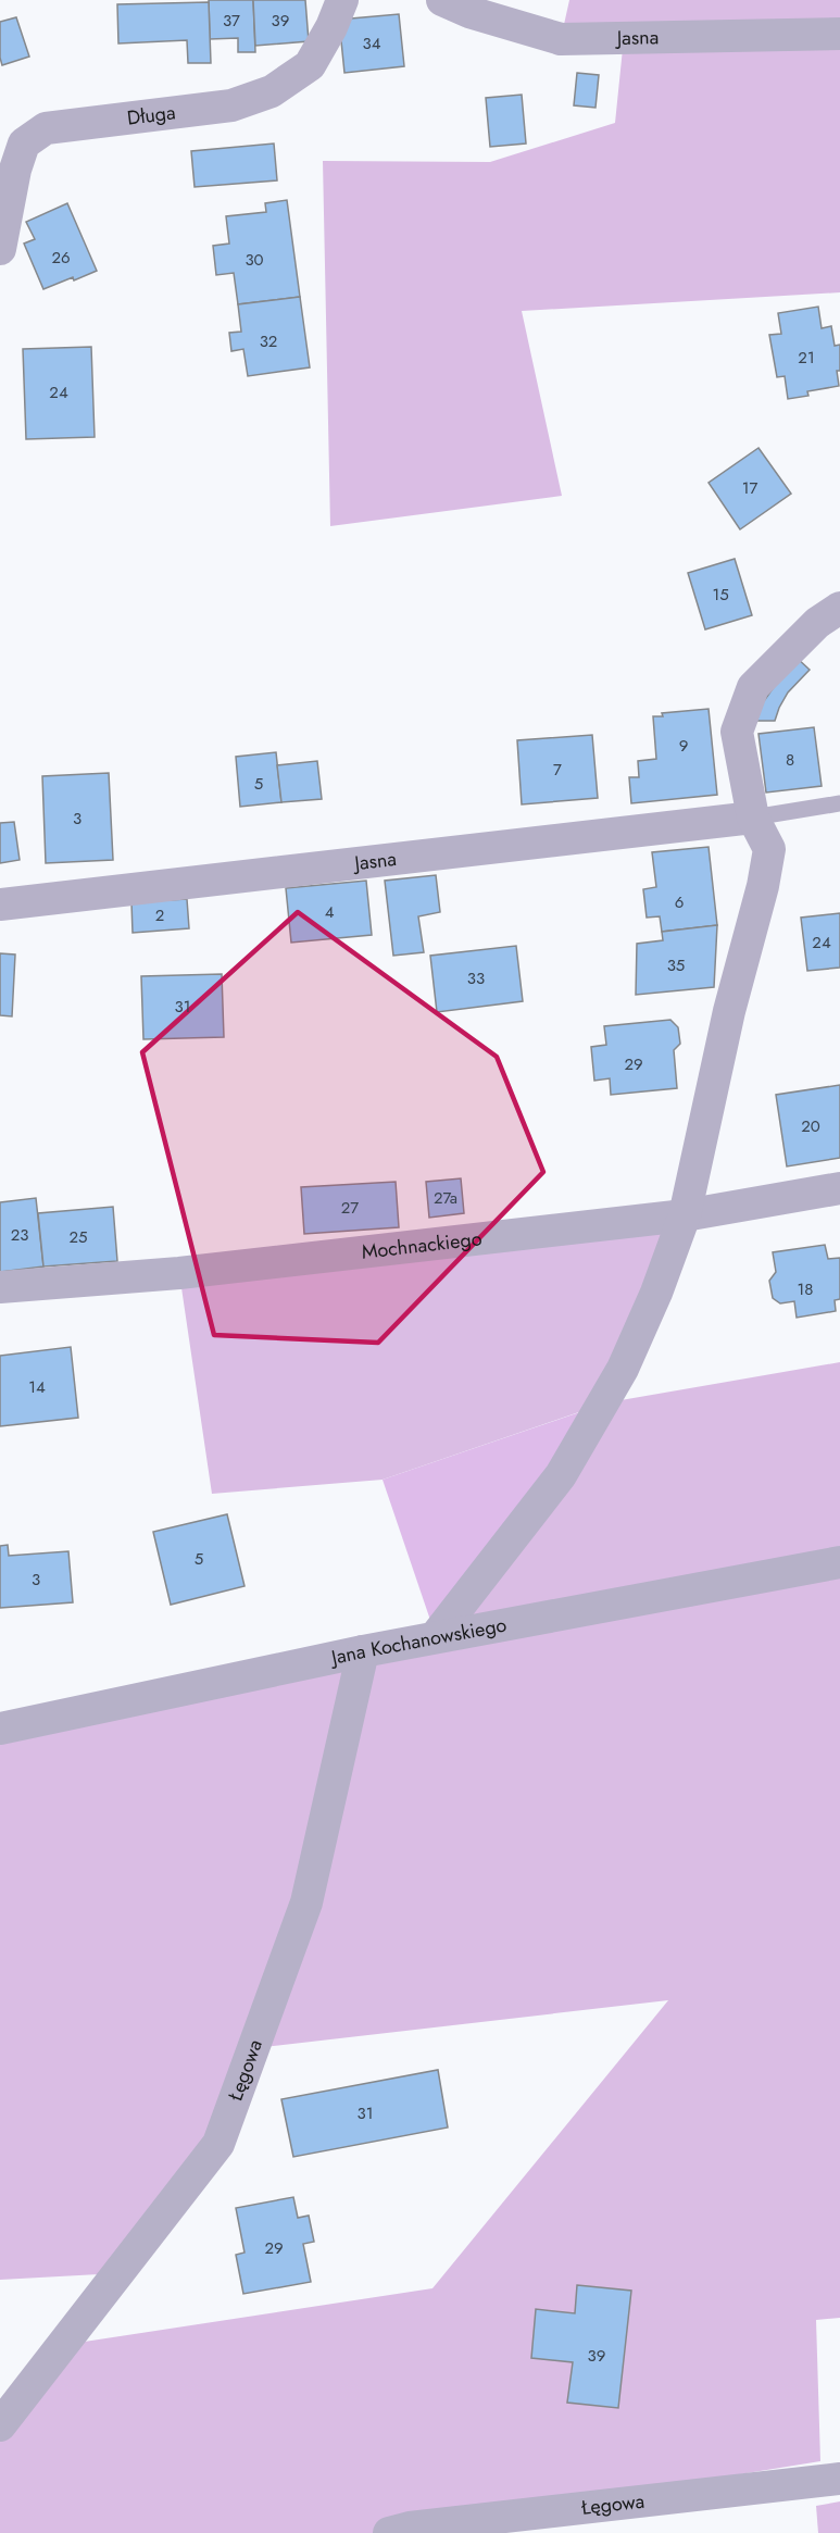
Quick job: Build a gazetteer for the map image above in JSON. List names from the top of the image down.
{
  "streets": {
    "street": [
      "Jasna",
      "Długa",
      "Mochnackiego",
      "Jana Kochanowskiego",
      "Łęgowa"
    ]
  },
  "crossings": [
    ["Jana Kochanowskiego", "Łęgowa"]
  ],
  "house_numbers": [
    "37",
    "39",
    "34",
    "26",
    "30",
    "32",
    "21",
    "24",
    "17",
    "15",
    "9",
    "8",
    "7",
    "5",
    "3",
    "6",
    "4",
    "2",
    "24",
    "35",
    "33",
    "31",
    "29",
    "20",
    "27a",
    "27",
    "23",
    "25",
    "18",
    "14",
    "5",
    "3",
    "31",
    "29",
    "39"
  ]
}
